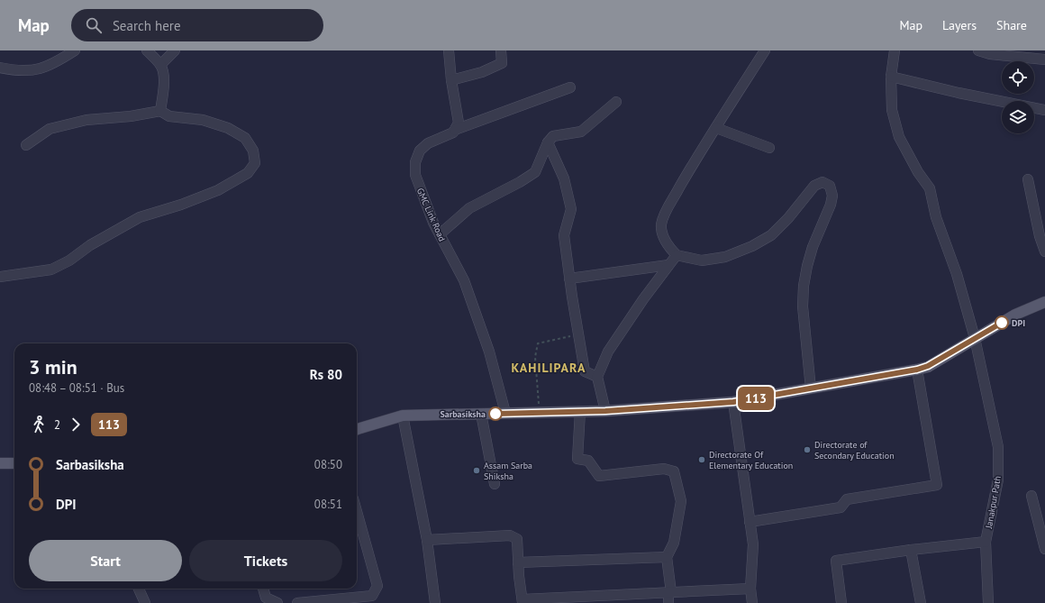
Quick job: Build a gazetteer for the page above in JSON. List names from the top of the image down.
{
  "streets": {
    "street": ["GMC Link Road", "Janakpur Path"]
  },
  "districts": ["KAHILIPARA"],
  "places": [
    "DPI",
    "Sarbasiksha",
    "Directorate of Secondary Education",
    "Directorate Of Elementary Education",
    "Assam Sarba Shiksha"
  ],
  "lines": ["bus line 113"],
  "page": {
    "header": "Map",
    "search": "Search here",
    "nav": ["Map", "Layers", "Share"],
    "on_map": "113",
    "heading": ["3 min", "08:48 – 08:51 · Bus", "Rs 80"],
    "legs": ["2", "113"],
    "list": [
      {
        "name": "Sarbasiksha",
        "value": "08:50"
      },
      {
        "name": "DPI",
        "value": "08:51"
      }
    ],
    "buttons": ["Start", "Tickets"]
  }
}
